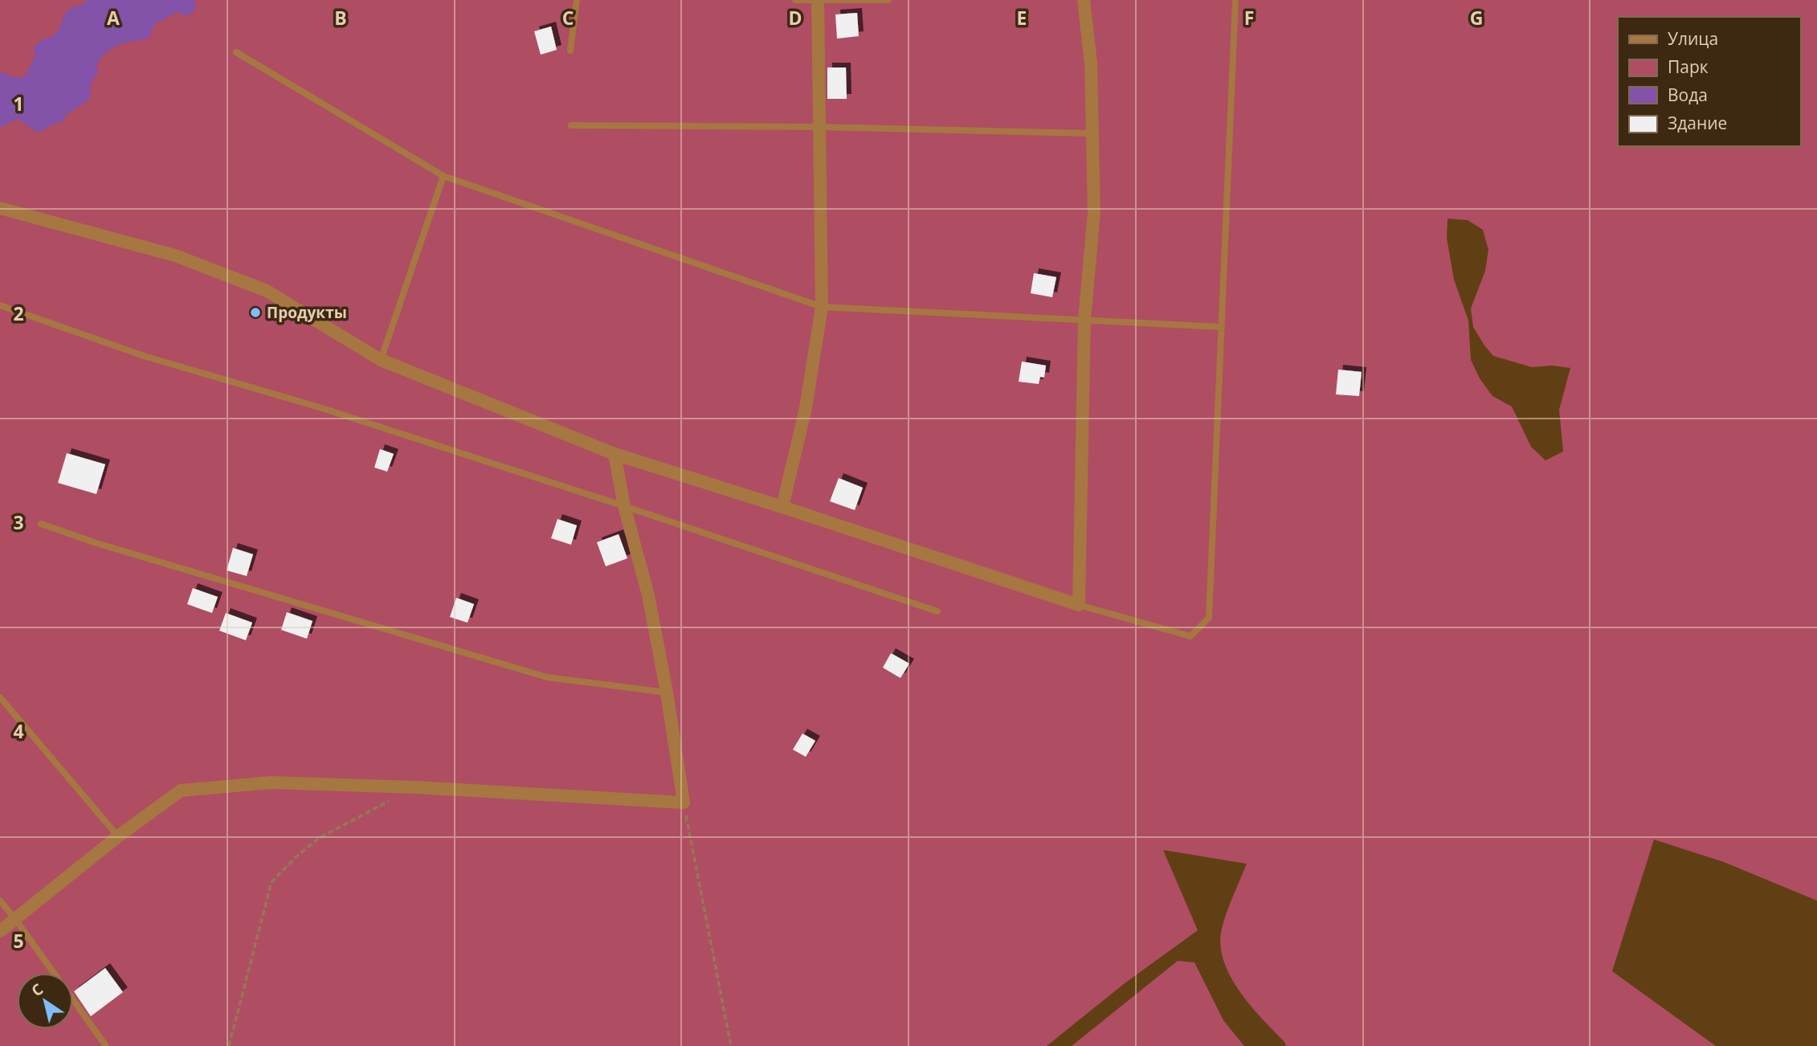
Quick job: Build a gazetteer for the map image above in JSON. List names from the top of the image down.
{
  "places": ["Продукты"],
  "legend": [
    "Улица",
    "Парк",
    "Вода",
    "Здание"
  ],
  "north": "top left",
  "grid": {
    "columns": [
      "A",
      "B",
      "C",
      "D",
      "E",
      "F",
      "G"
    ],
    "rows": [
      "1",
      "2",
      "3",
      "4",
      "5"
    ]
  }
}
